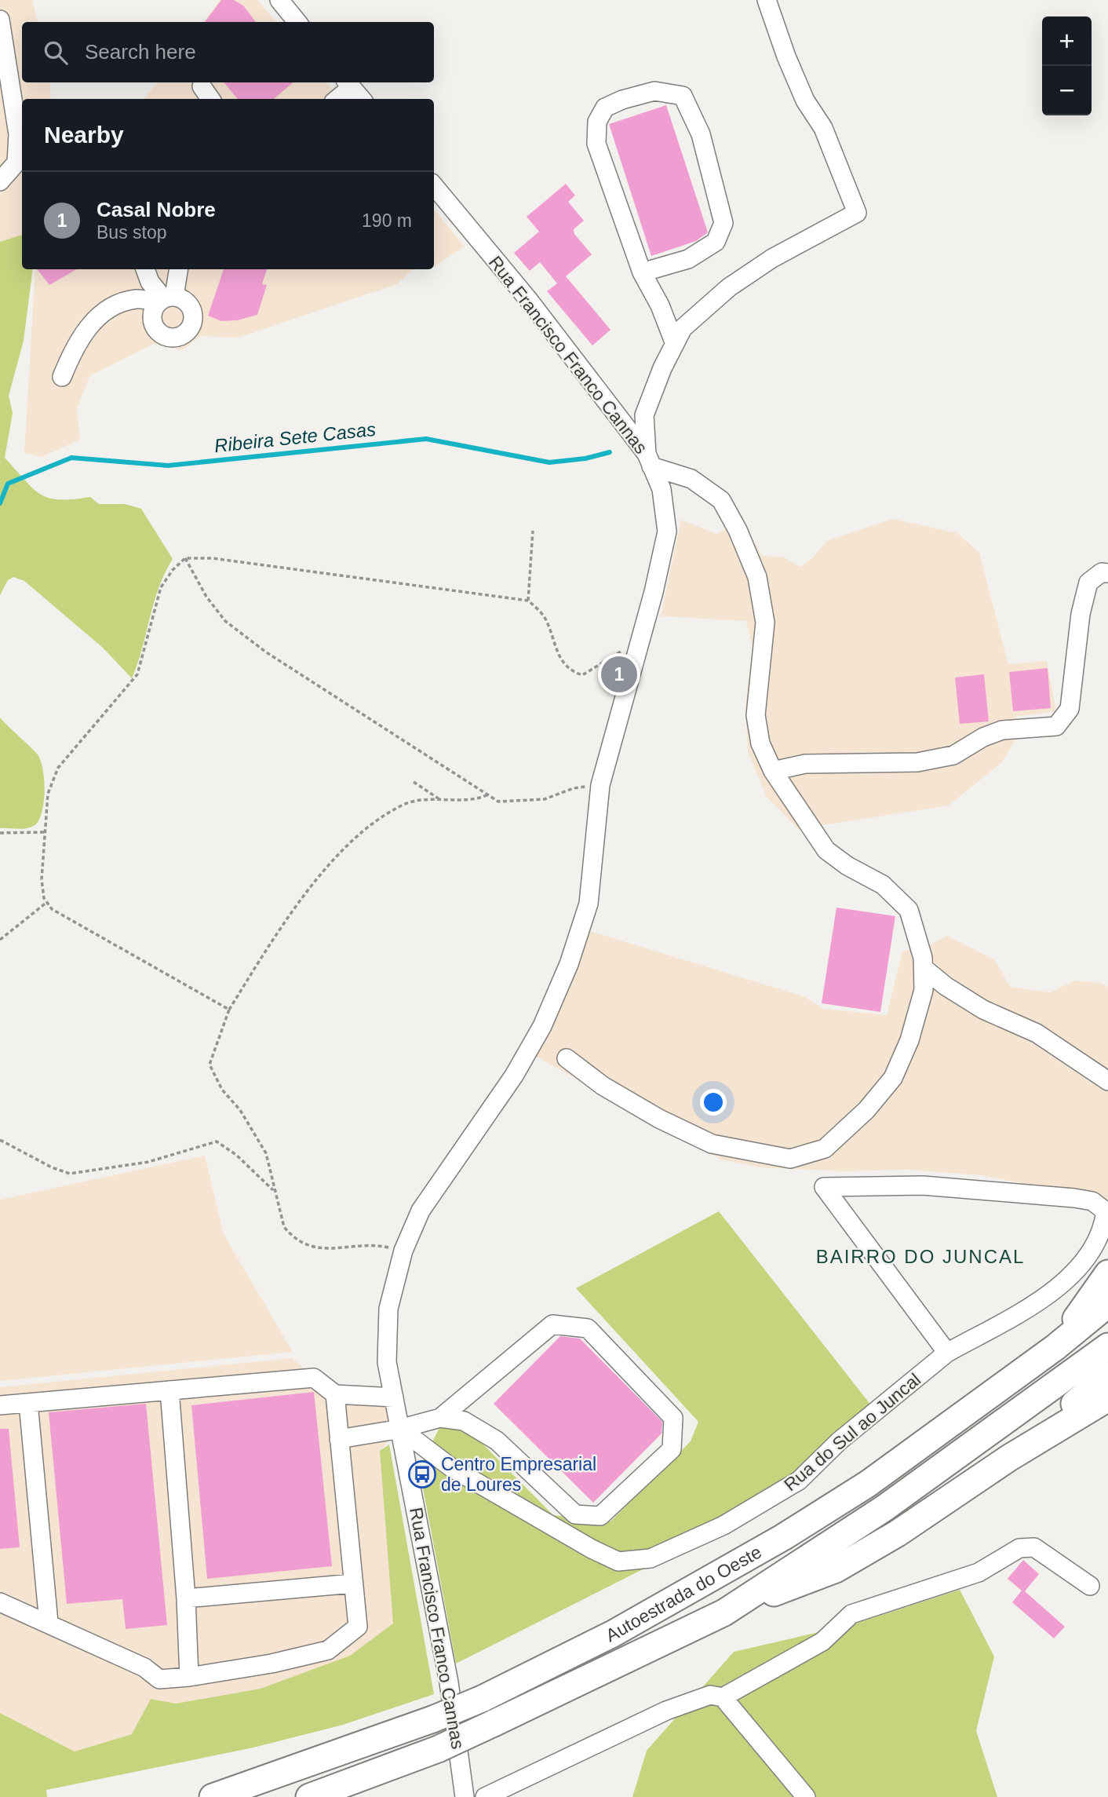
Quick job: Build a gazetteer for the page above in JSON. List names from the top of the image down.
{
  "streets": {
    "highway": ["Autoestrada do Oeste"],
    "street": ["Rua Francisco Franco Cannas", "Rua do Sul ao Juncal"]
  },
  "crossings": [
    ["Rua Francisco Franco Cannas", "Rua do Sul ao Juncal"]
  ],
  "districts": ["BAIRRO DO JUNCAL"],
  "water": ["Ribeira Sete Casas"],
  "places": {
    "bus stop": ["Centro Empresarial de Loures"]
  },
  "page": {
    "map_buttons": ["+", "−"],
    "search": "Search here",
    "heading": "Nearby",
    "list": [
      {
        "mark": "1",
        "name": "Casal Nobre",
        "note": "Bus stop",
        "value": "190 m"
      }
    ],
    "pins": "1"
  }
}
